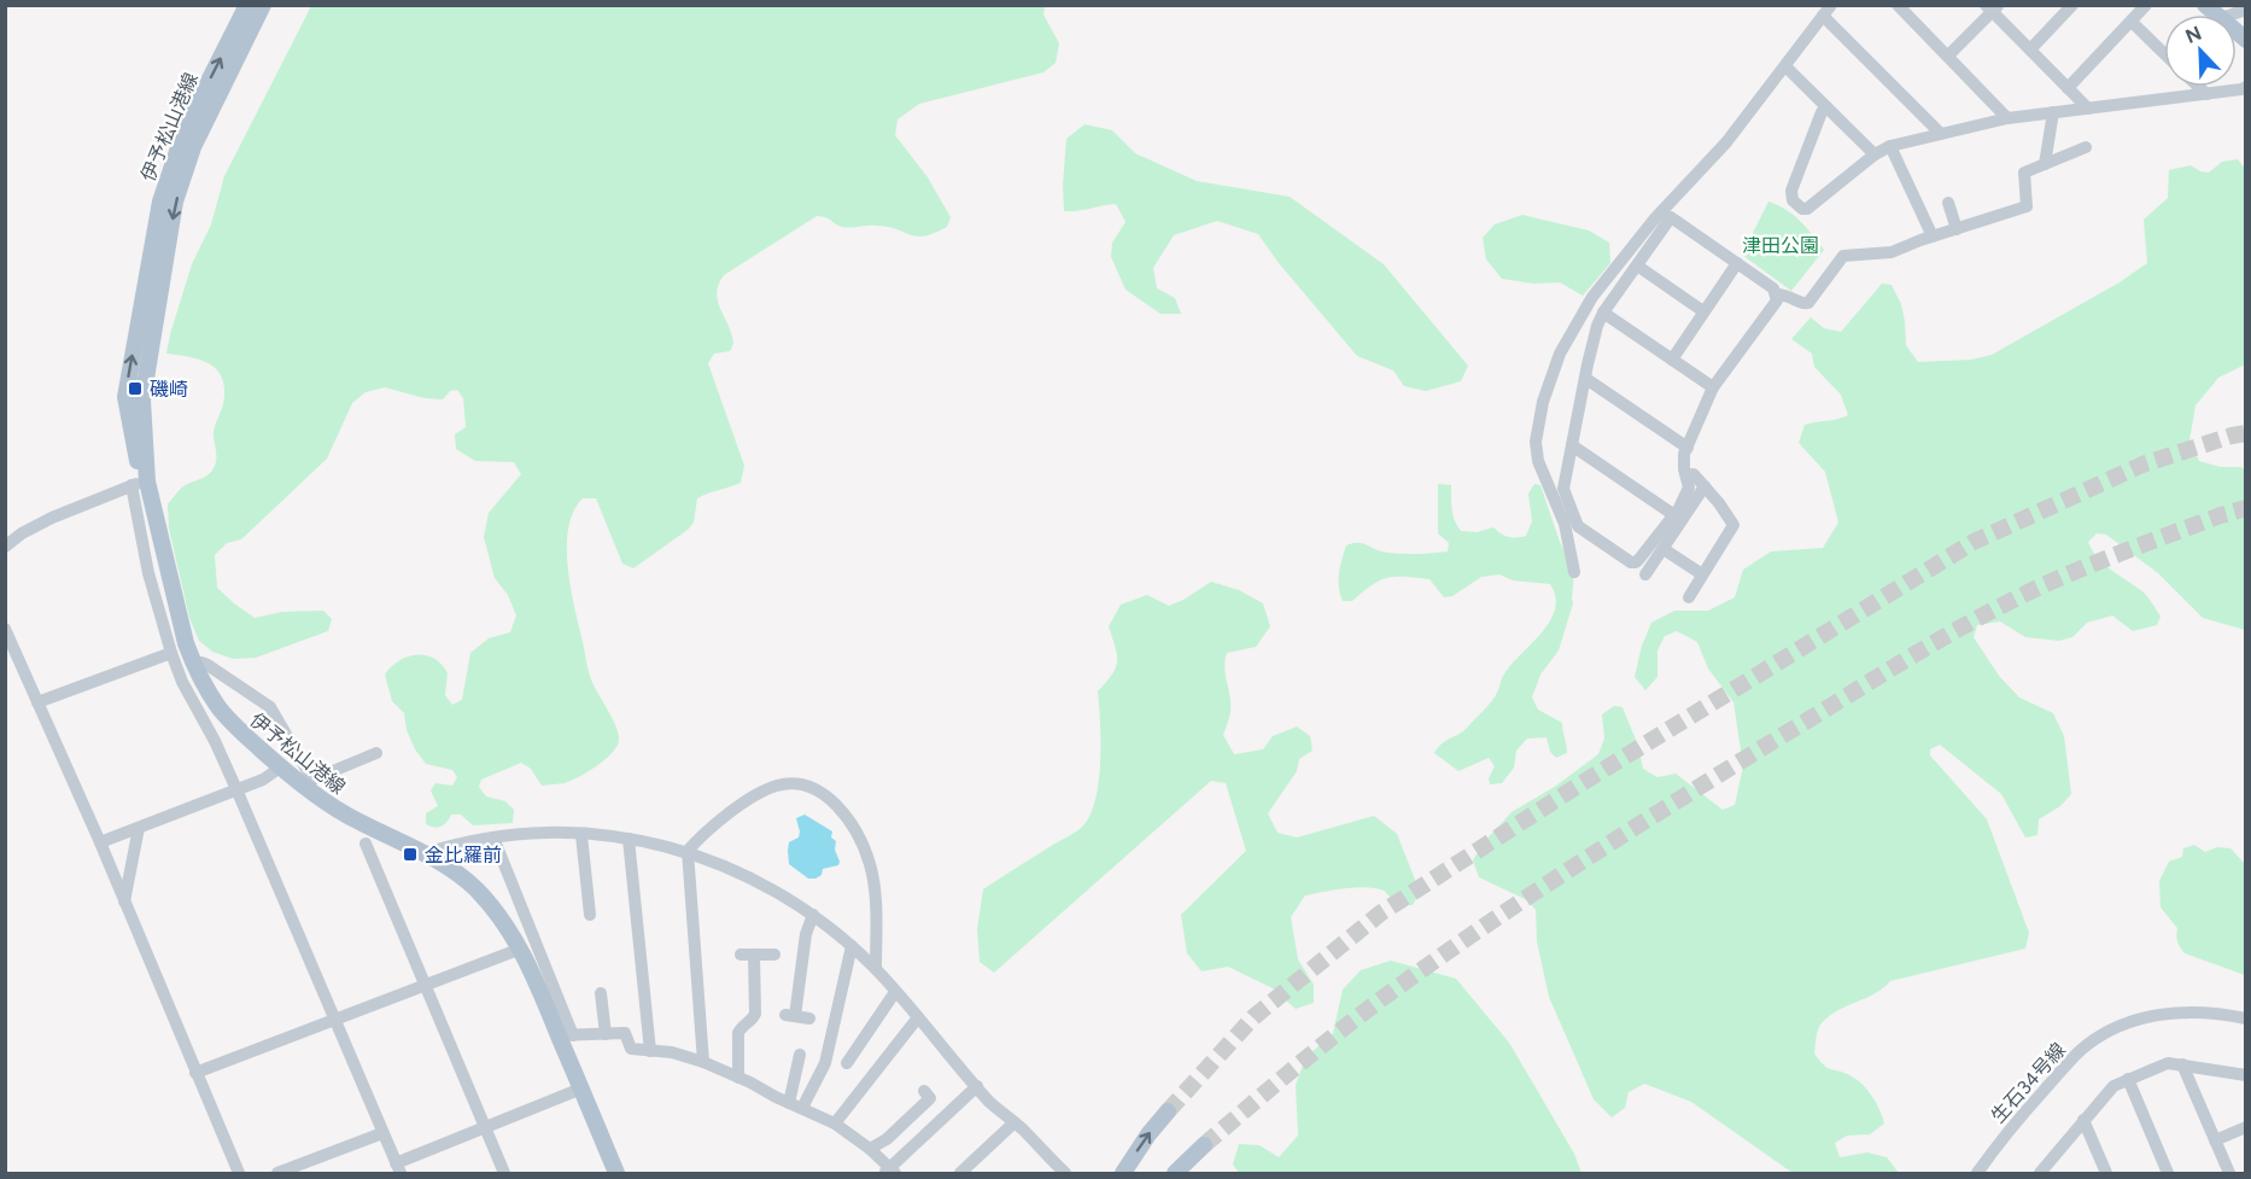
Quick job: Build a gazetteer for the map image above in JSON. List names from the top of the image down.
{
  "streets": {
    "main road": ["伊予松山港線"],
    "street": ["生石34号線"]
  },
  "parks": ["津田公園"],
  "places": {
    "transit": ["磯崎", "金比羅前"]
  },
  "north": "top left"
}
